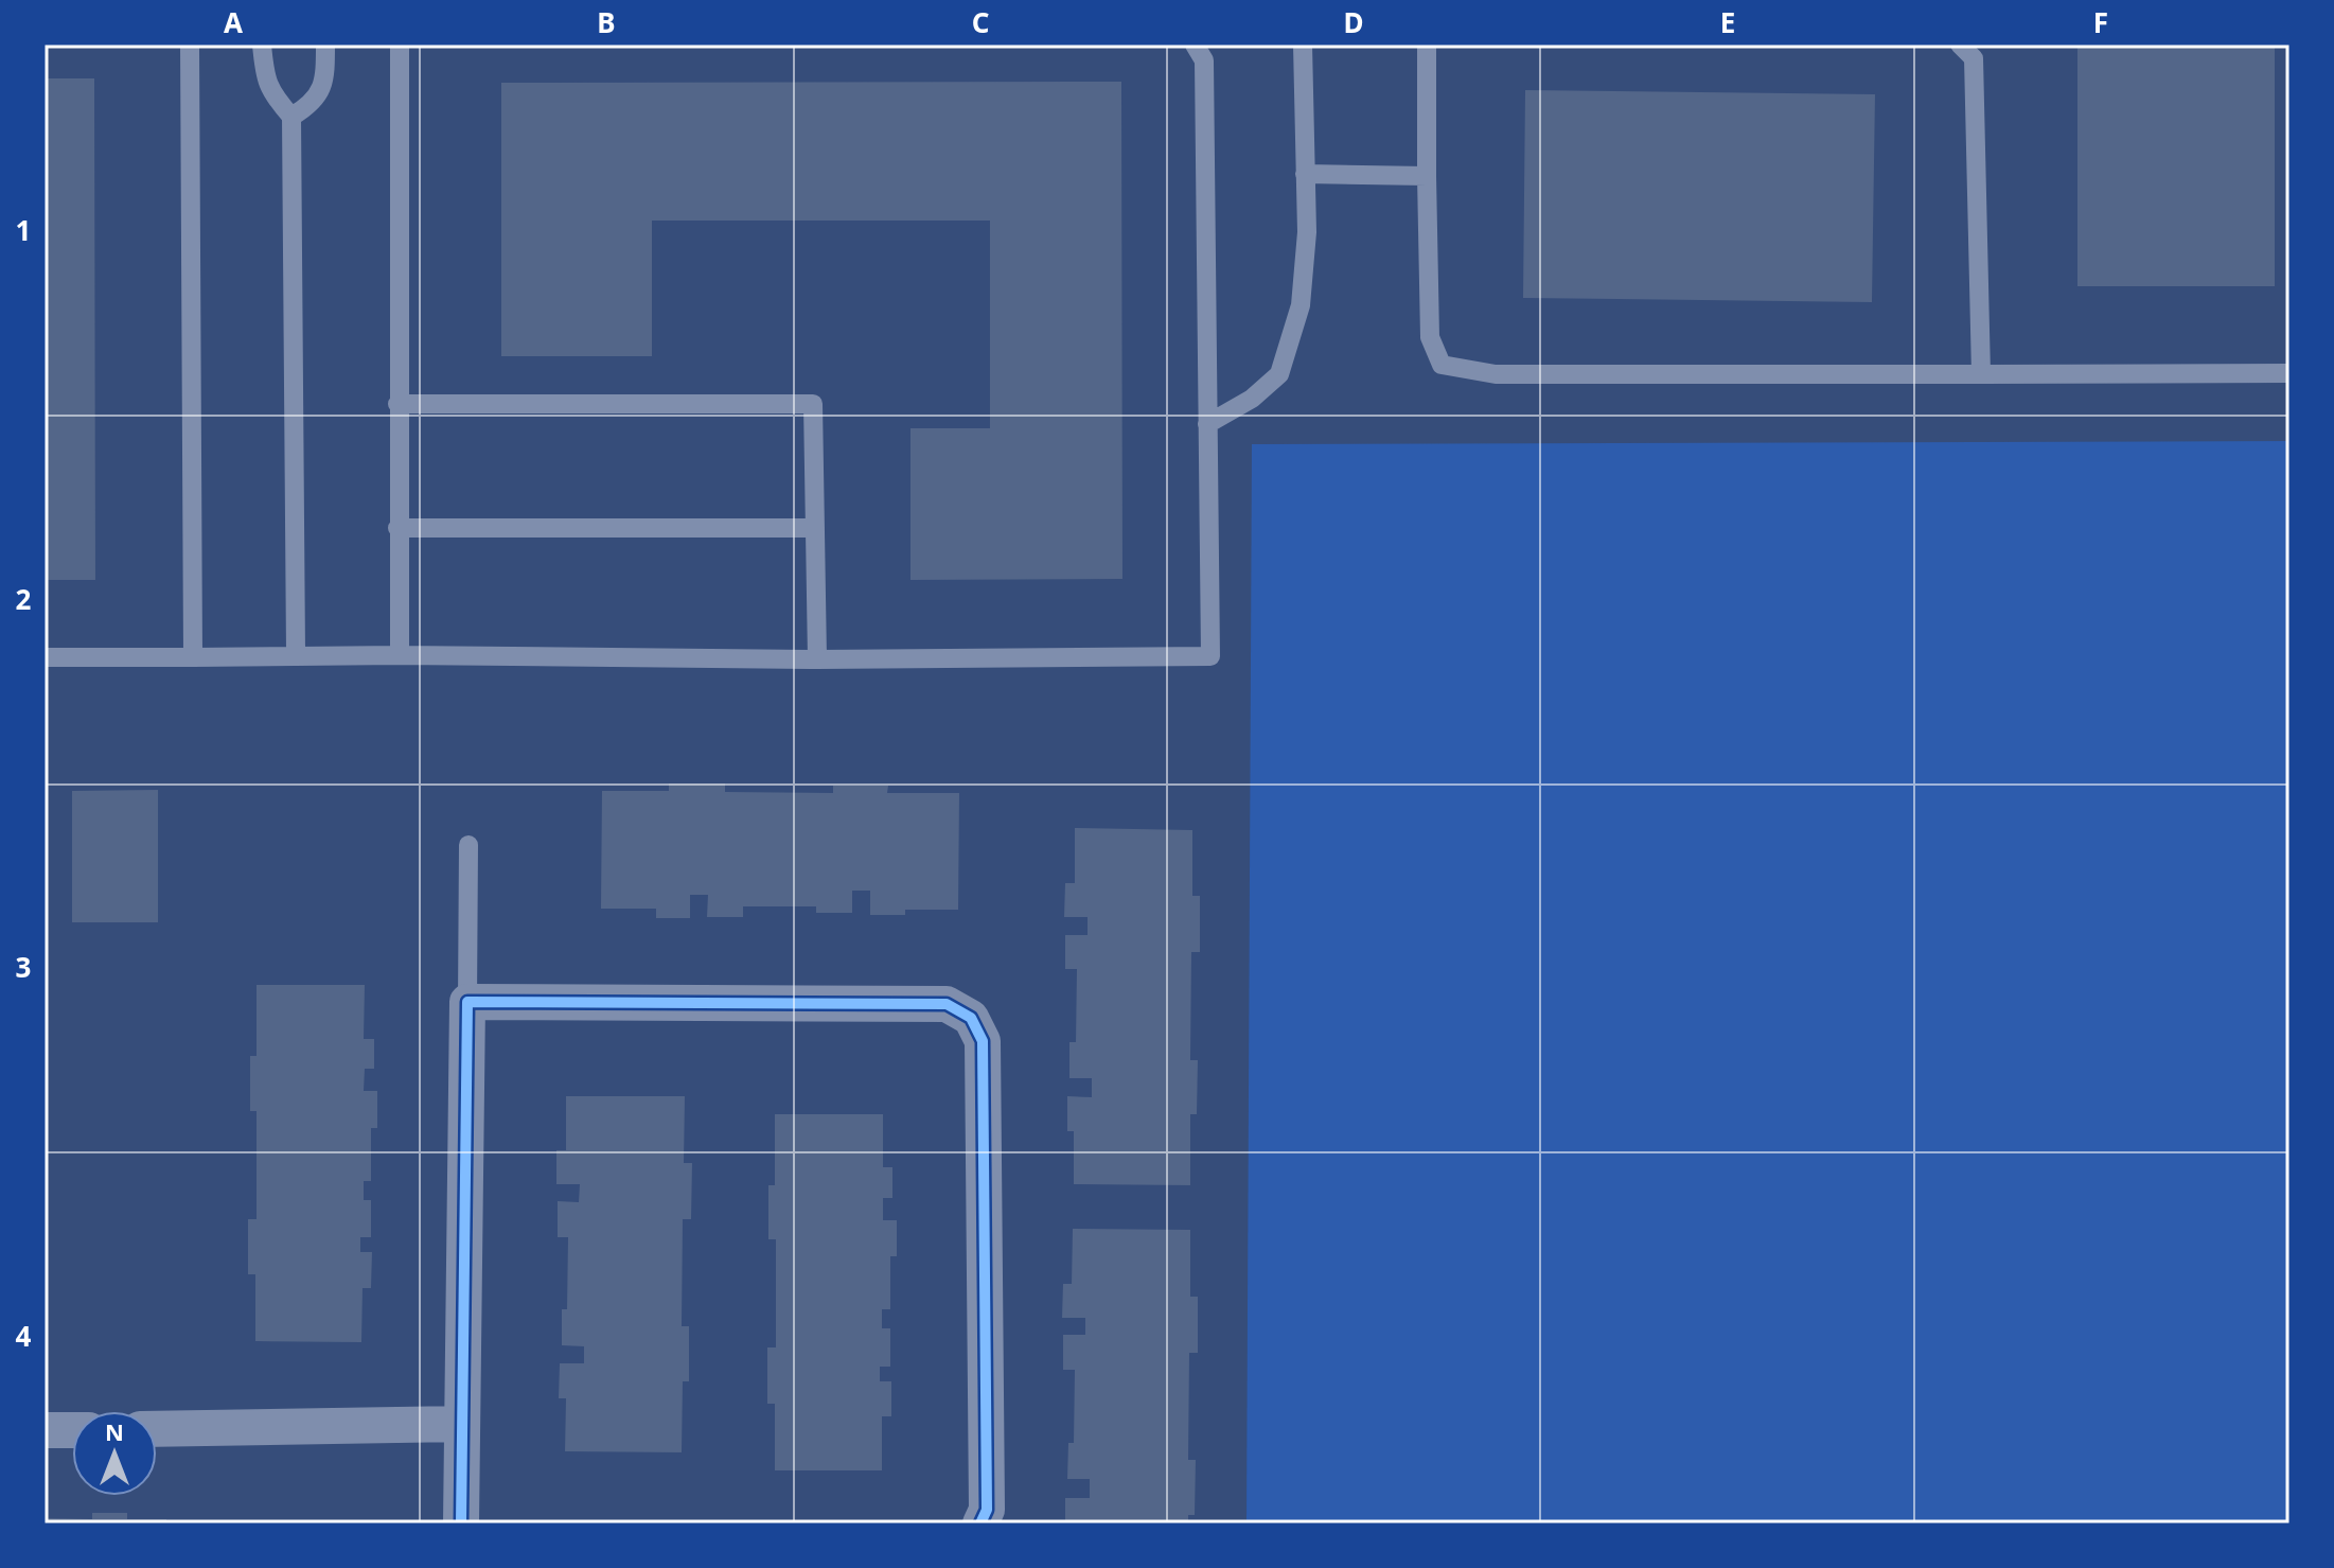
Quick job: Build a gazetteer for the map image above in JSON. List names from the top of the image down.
{
  "north": "top",
  "grid": {
    "columns": [
      "A",
      "B",
      "C",
      "D",
      "E",
      "F"
    ],
    "rows": [
      "1",
      "2",
      "3",
      "4"
    ]
  }
}
